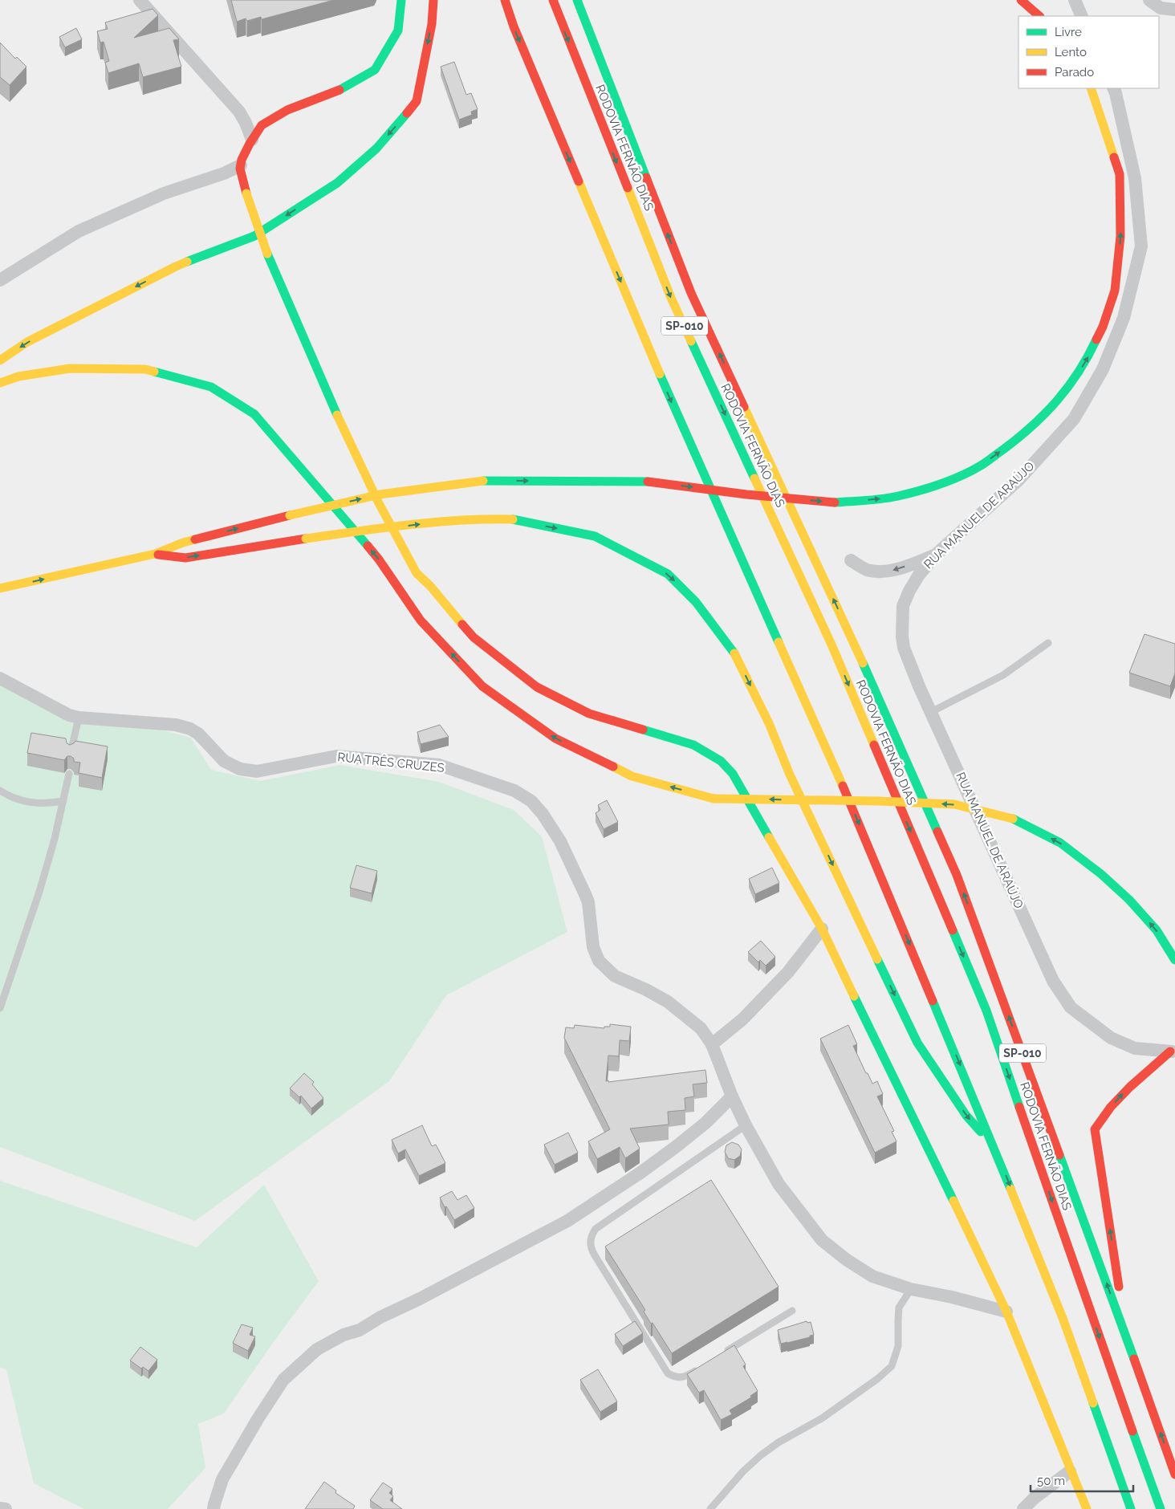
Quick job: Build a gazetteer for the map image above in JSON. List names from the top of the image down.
{
  "streets": {
    "main road": ["RODOVIA FERNÃO DIAS", "SP-010"],
    "street": ["RUA MANUEL DE ARAÚJO", "RUA TRÊS CRUZES"]
  },
  "legend": ["Livre", "Lento", "Parado"],
  "scale_bar": "50 m"
}
